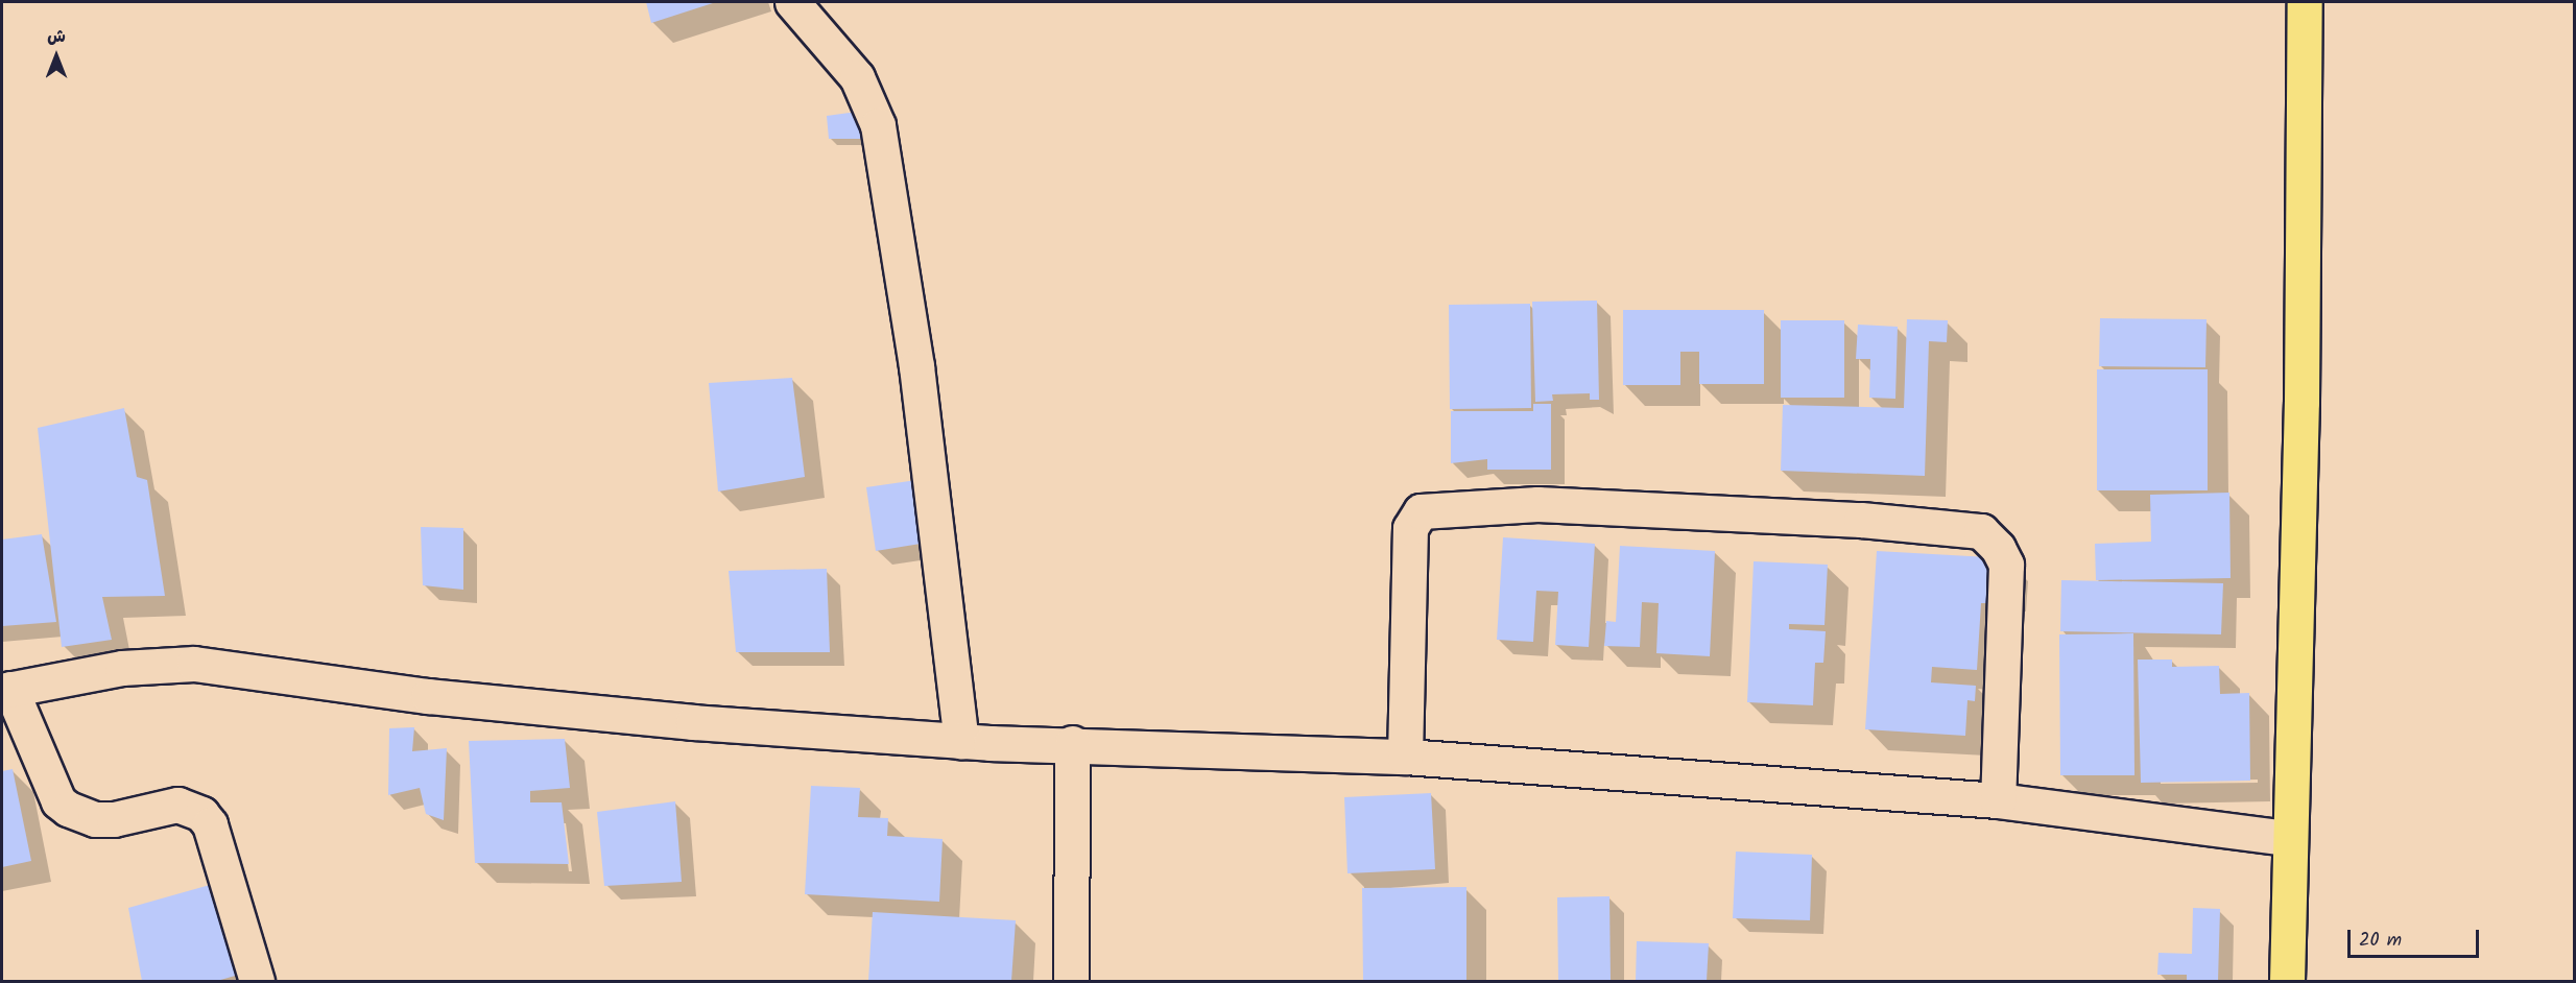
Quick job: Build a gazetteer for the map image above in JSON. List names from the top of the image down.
{
  "scale_bar": "20 m",
  "north": "top"
}
